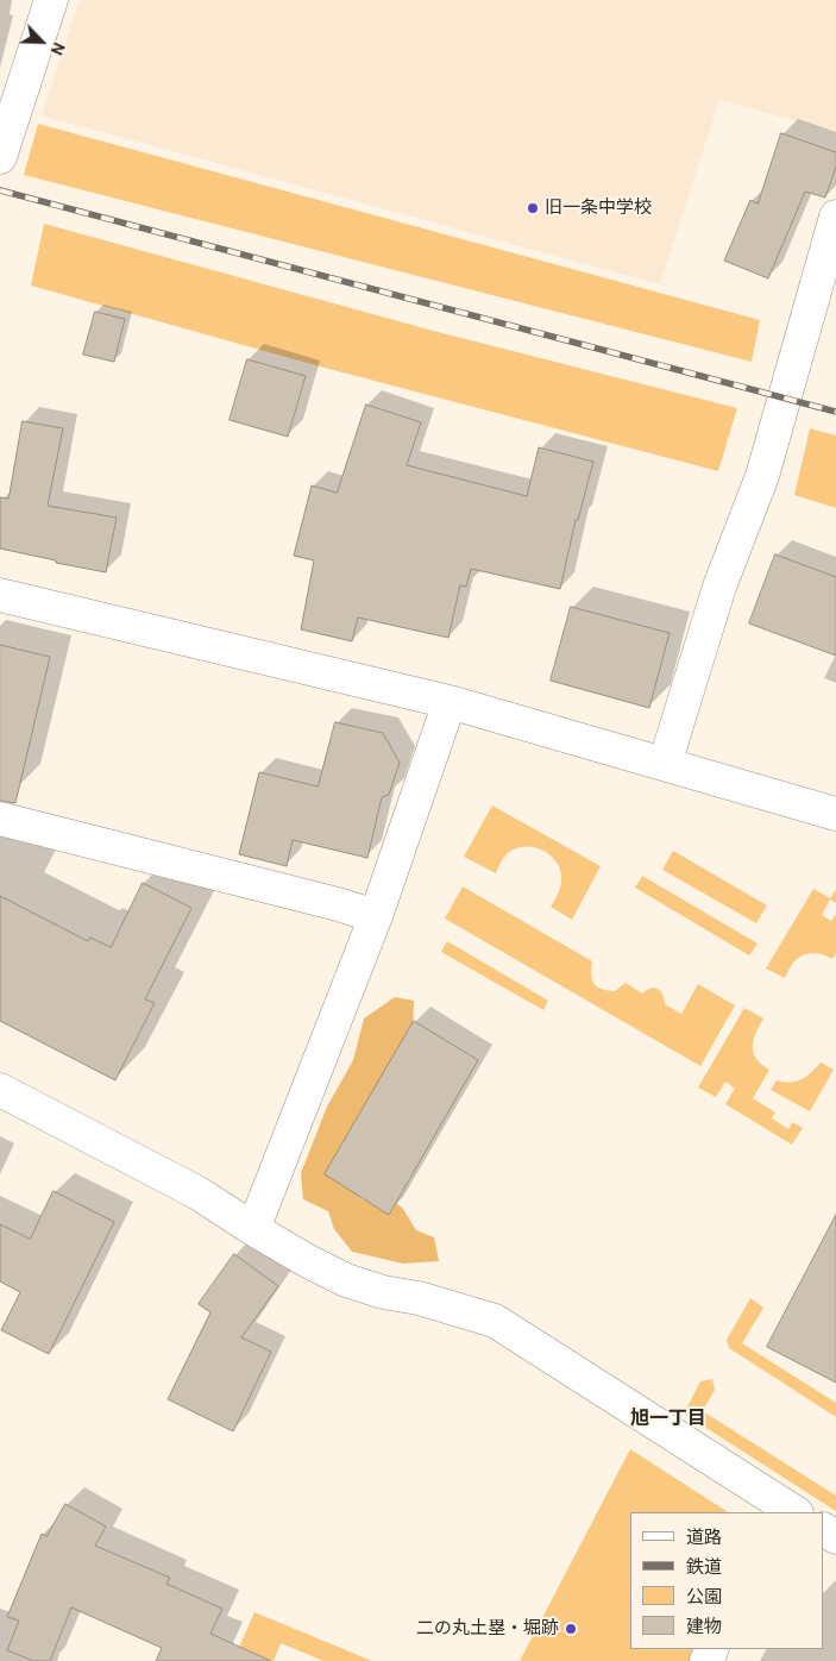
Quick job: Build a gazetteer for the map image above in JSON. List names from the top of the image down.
{
  "districts": ["旭一丁目"],
  "places": ["旧一条中学校", "二の丸土塁・堀跡"],
  "legend": [
    "道路",
    "鉄道",
    "公園",
    "建物"
  ],
  "north": "bottom right"
}
